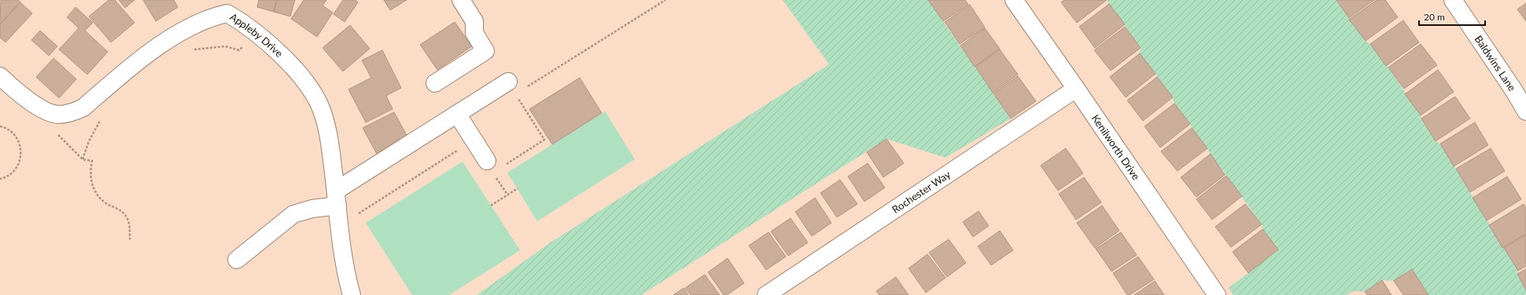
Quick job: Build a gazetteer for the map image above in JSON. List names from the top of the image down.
{
  "streets": {
    "street": [
      "Appleby Drive",
      "Baldwins Lane",
      "Kenilworth Drive",
      "Rochester Way"
    ]
  },
  "crossings": [
    ["Kenilworth Drive", "Rochester Way"]
  ],
  "scale_bar": "20 m"
}
